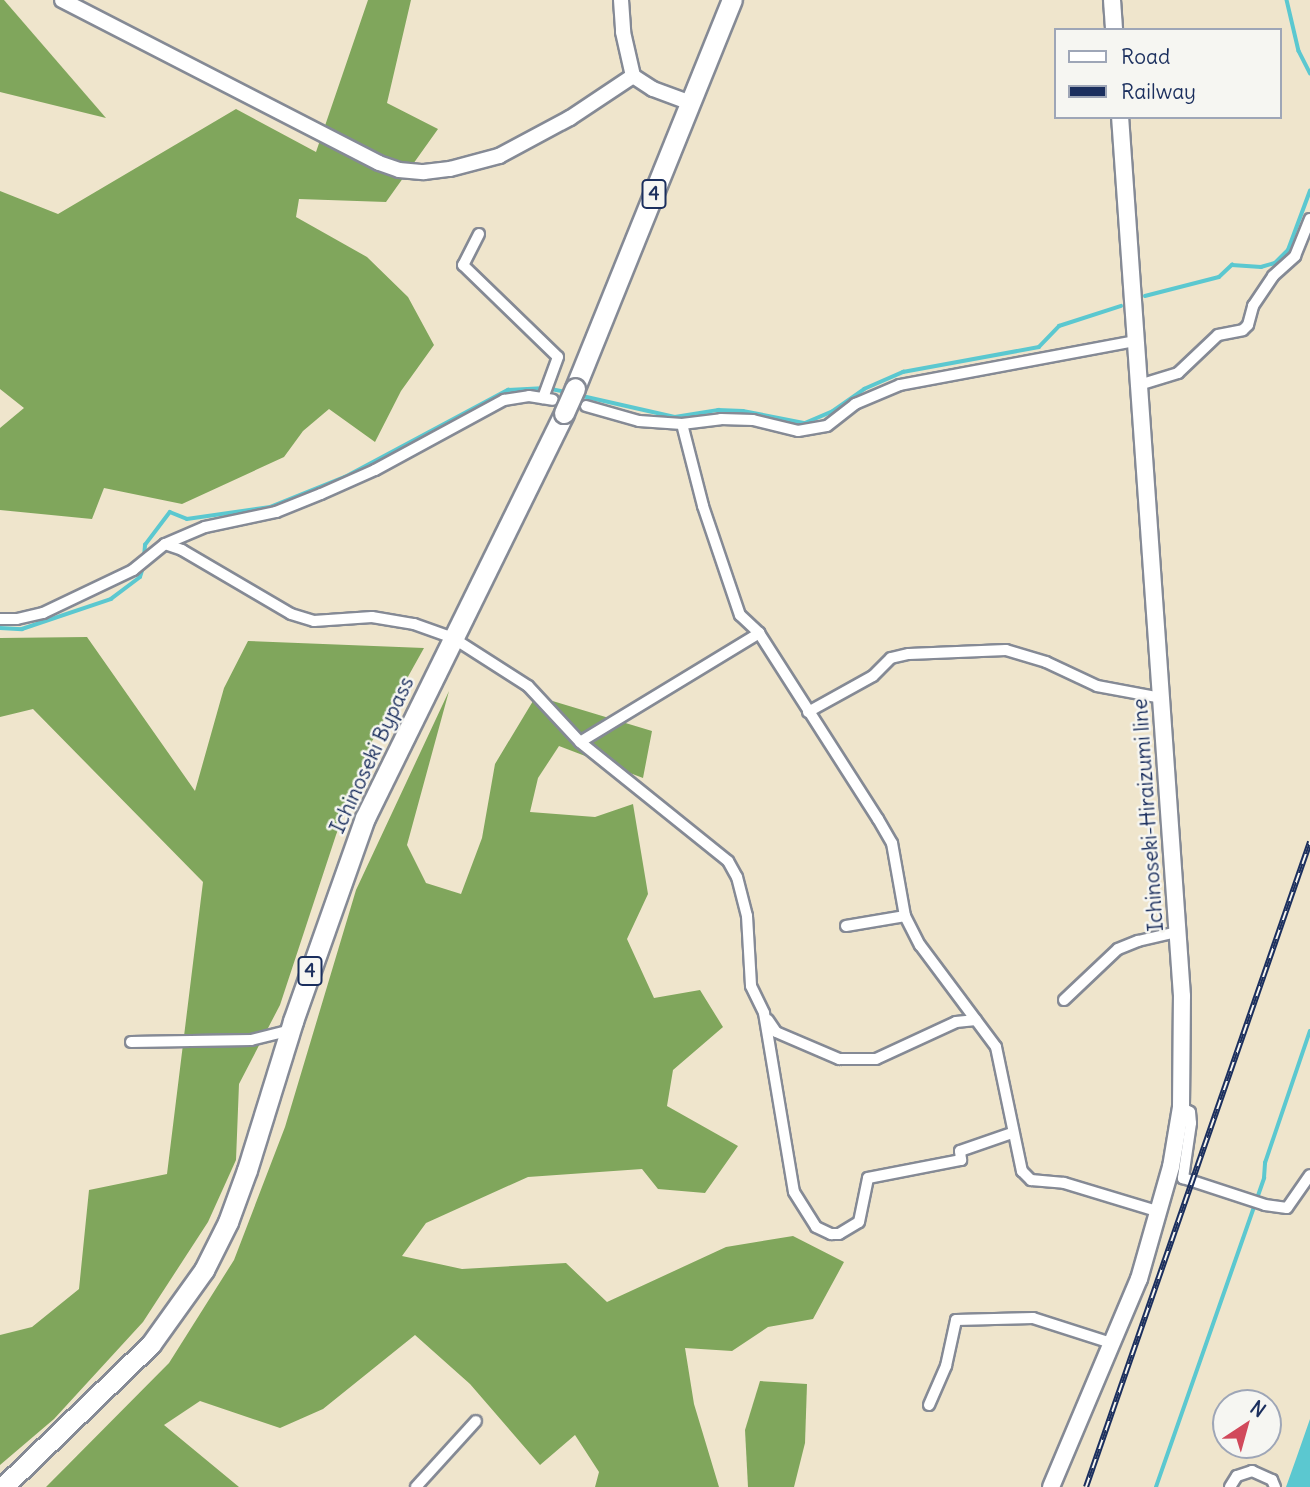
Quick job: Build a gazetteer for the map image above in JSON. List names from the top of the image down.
{
  "streets": {
    "highway": ["4", "Ichinoseki Bypass"],
    "main road": ["Ichinoseki-Hiraizumi line"]
  },
  "legend": ["Road", "Railway"],
  "north": "top right"
}
